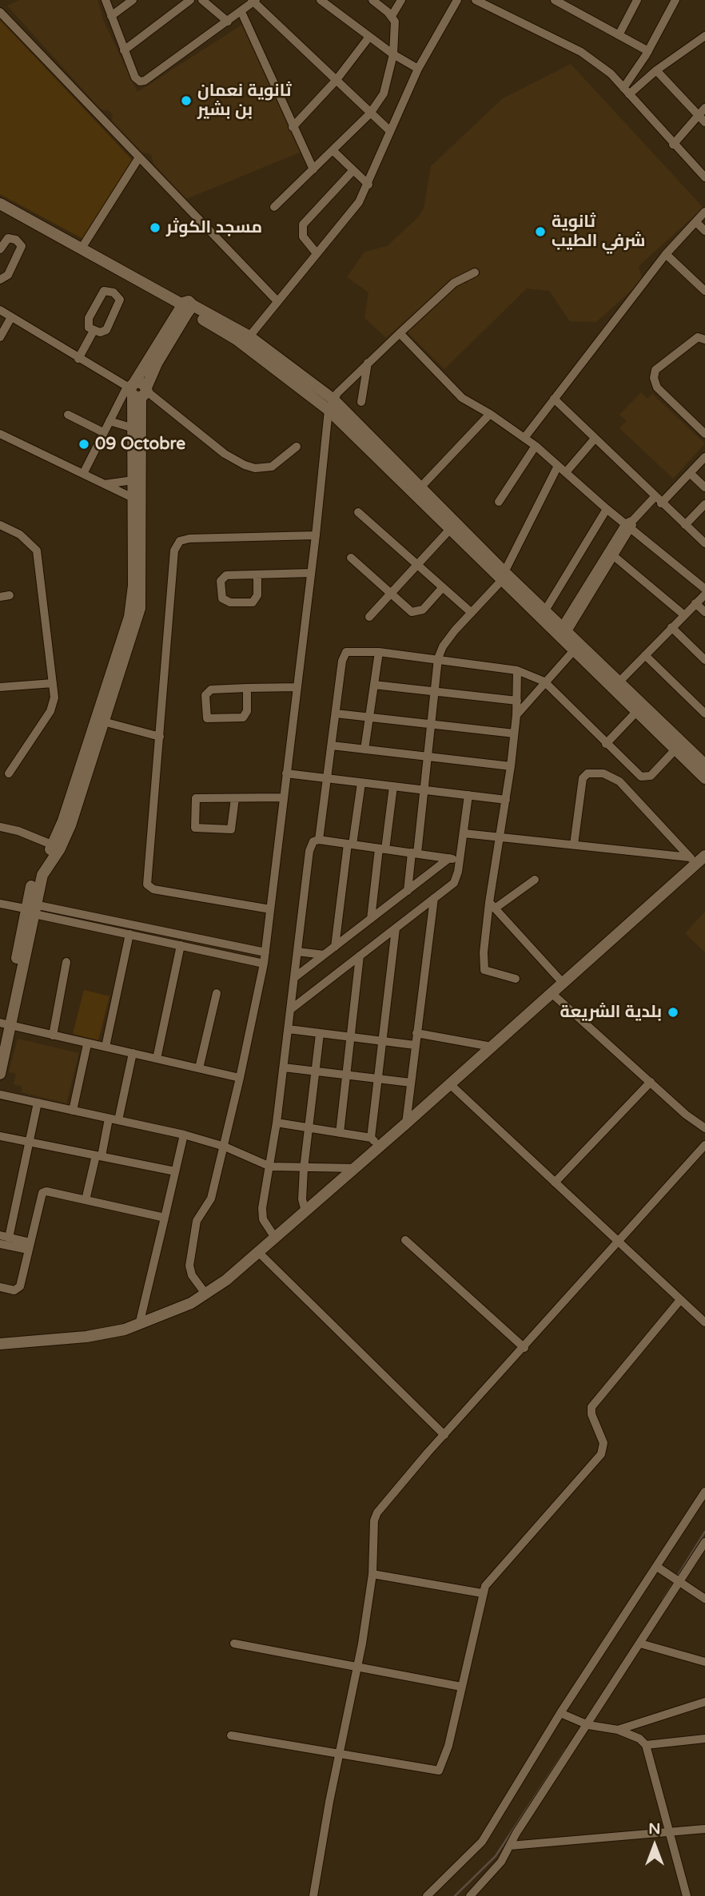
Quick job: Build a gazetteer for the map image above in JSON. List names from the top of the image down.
{
  "places": [
    "ثانوية نعمان بن بشير",
    "مسجد الكوثر",
    "ثانوية شرفي الطيب",
    "09 Octobre",
    "بلدية الشريعة"
  ],
  "north": "top"
}
